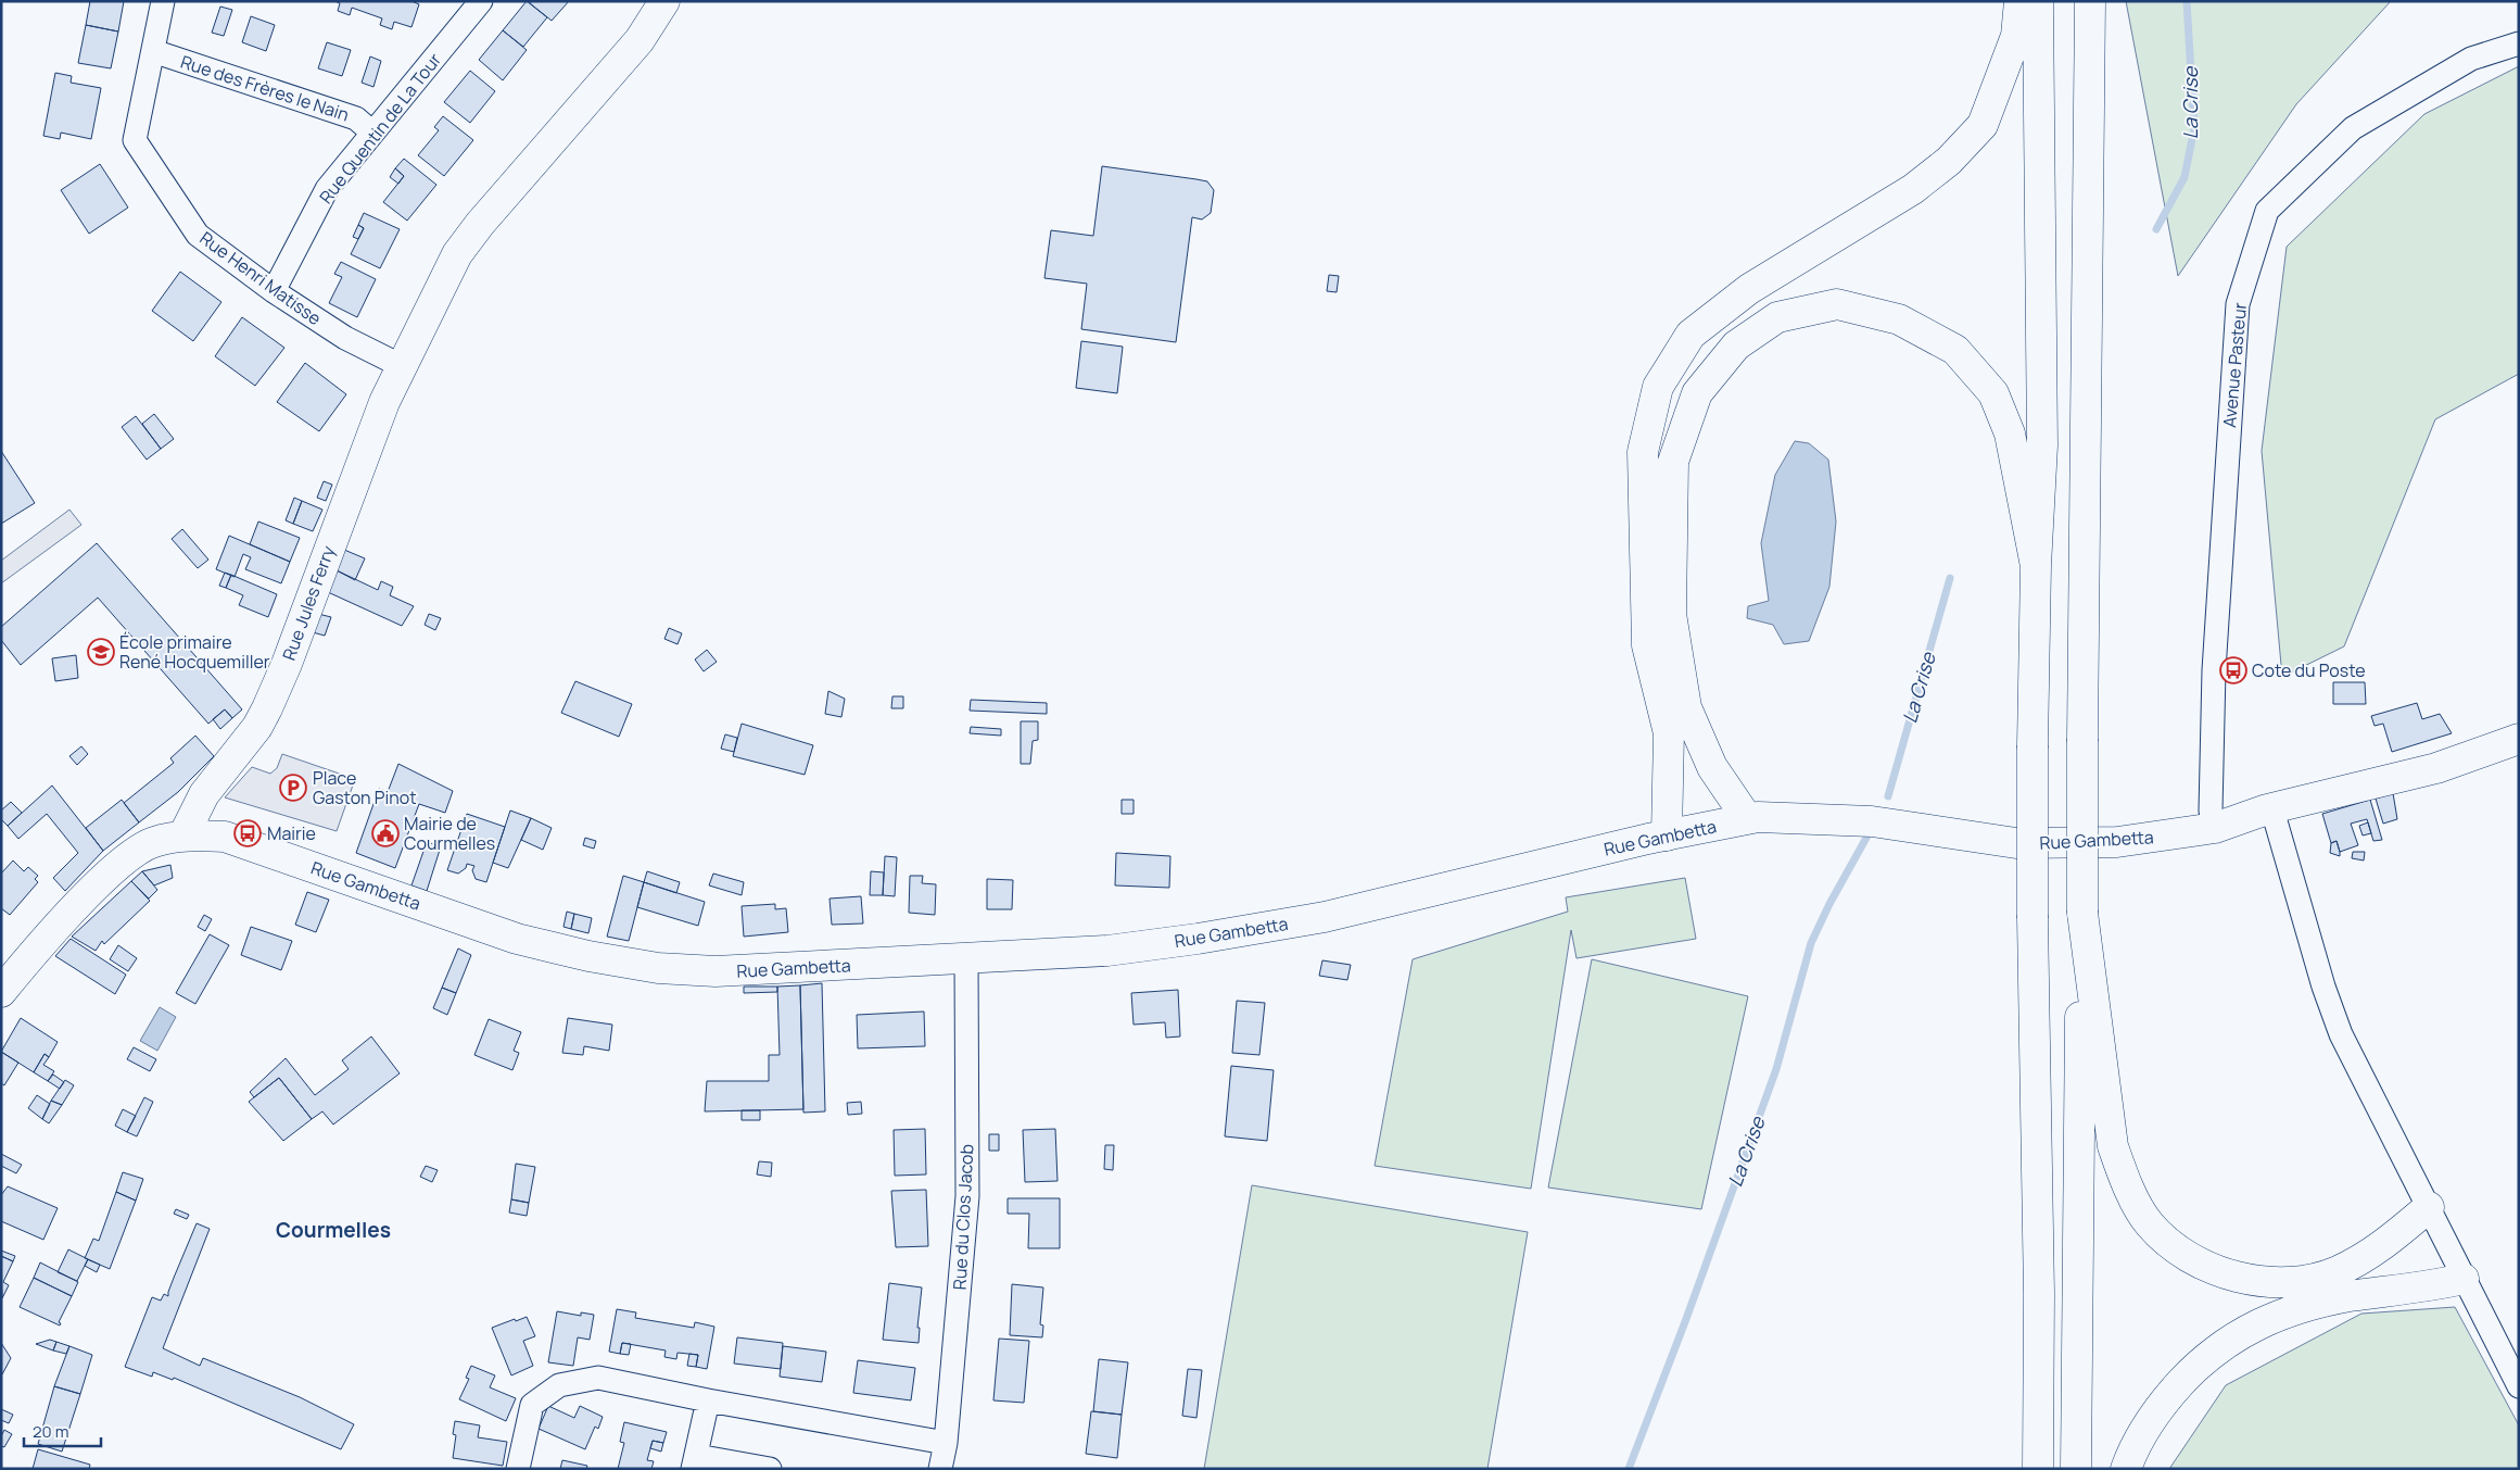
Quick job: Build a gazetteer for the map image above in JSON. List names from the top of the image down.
{
  "streets": {
    "main road": ["Rue Jules Ferry", "Rue Gambetta"],
    "street": [
      "Rue des Frères le Nain",
      "Rue Quentin de La Tour",
      "Rue Henri Matisse",
      "Avenue Pasteur",
      "Rue du Clos Jacob"
    ]
  },
  "crossings": [
    ["Rue des Frères le Nain", "Rue Quentin de La Tour"],
    ["Rue des Frères le Nain", "Rue Henri Matisse"],
    ["Rue Quentin de La Tour", "Rue Henri Matisse"],
    ["Rue Henri Matisse", "Rue Jules Ferry"],
    ["Avenue Pasteur", "Rue Gambetta"],
    ["Rue Jules Ferry", "Rue Gambetta"],
    ["Rue Gambetta", "Rue du Clos Jacob"]
  ],
  "districts": ["Courmelles"],
  "water": ["La Crise"],
  "places": {
    "school or university": ["École primaire René Hocquemiller"],
    "bus stop": ["Cote du Poste", "Mairie"],
    "parking": ["Place Gaston Pinot"],
    "public building": ["Mairie de Courmelles"]
  },
  "scale_bar": "20 m"
}
